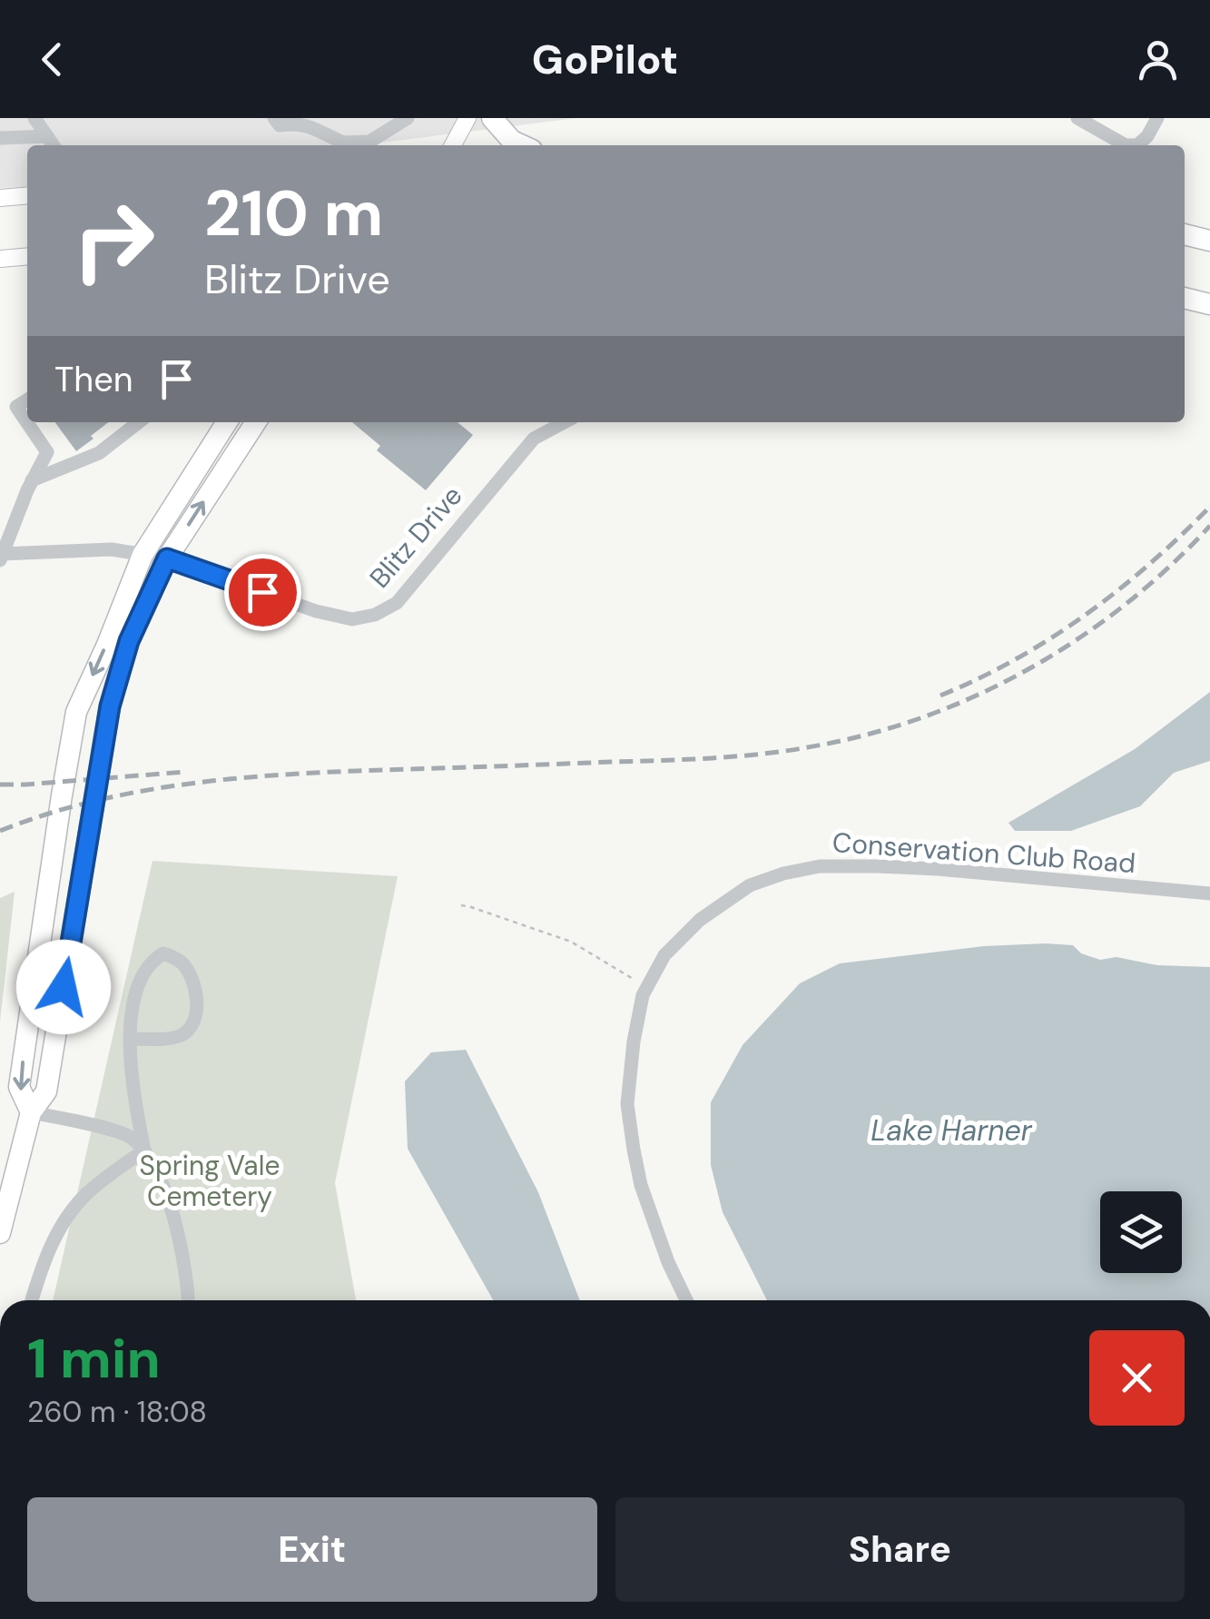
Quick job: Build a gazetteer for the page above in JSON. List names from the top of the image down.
{
  "streets": {
    "street": ["Blitz Drive", "Conservation Club Road"]
  },
  "water": ["Lake Harner"],
  "parks": ["Spring Vale Cemetery"],
  "page": {
    "header": "GoPilot",
    "turn": ["210 m", "Blitz Drive"],
    "then": "Then",
    "heading": ["1 min", "260 m · 18:08"],
    "buttons": ["Exit", "Share"]
  }
}
